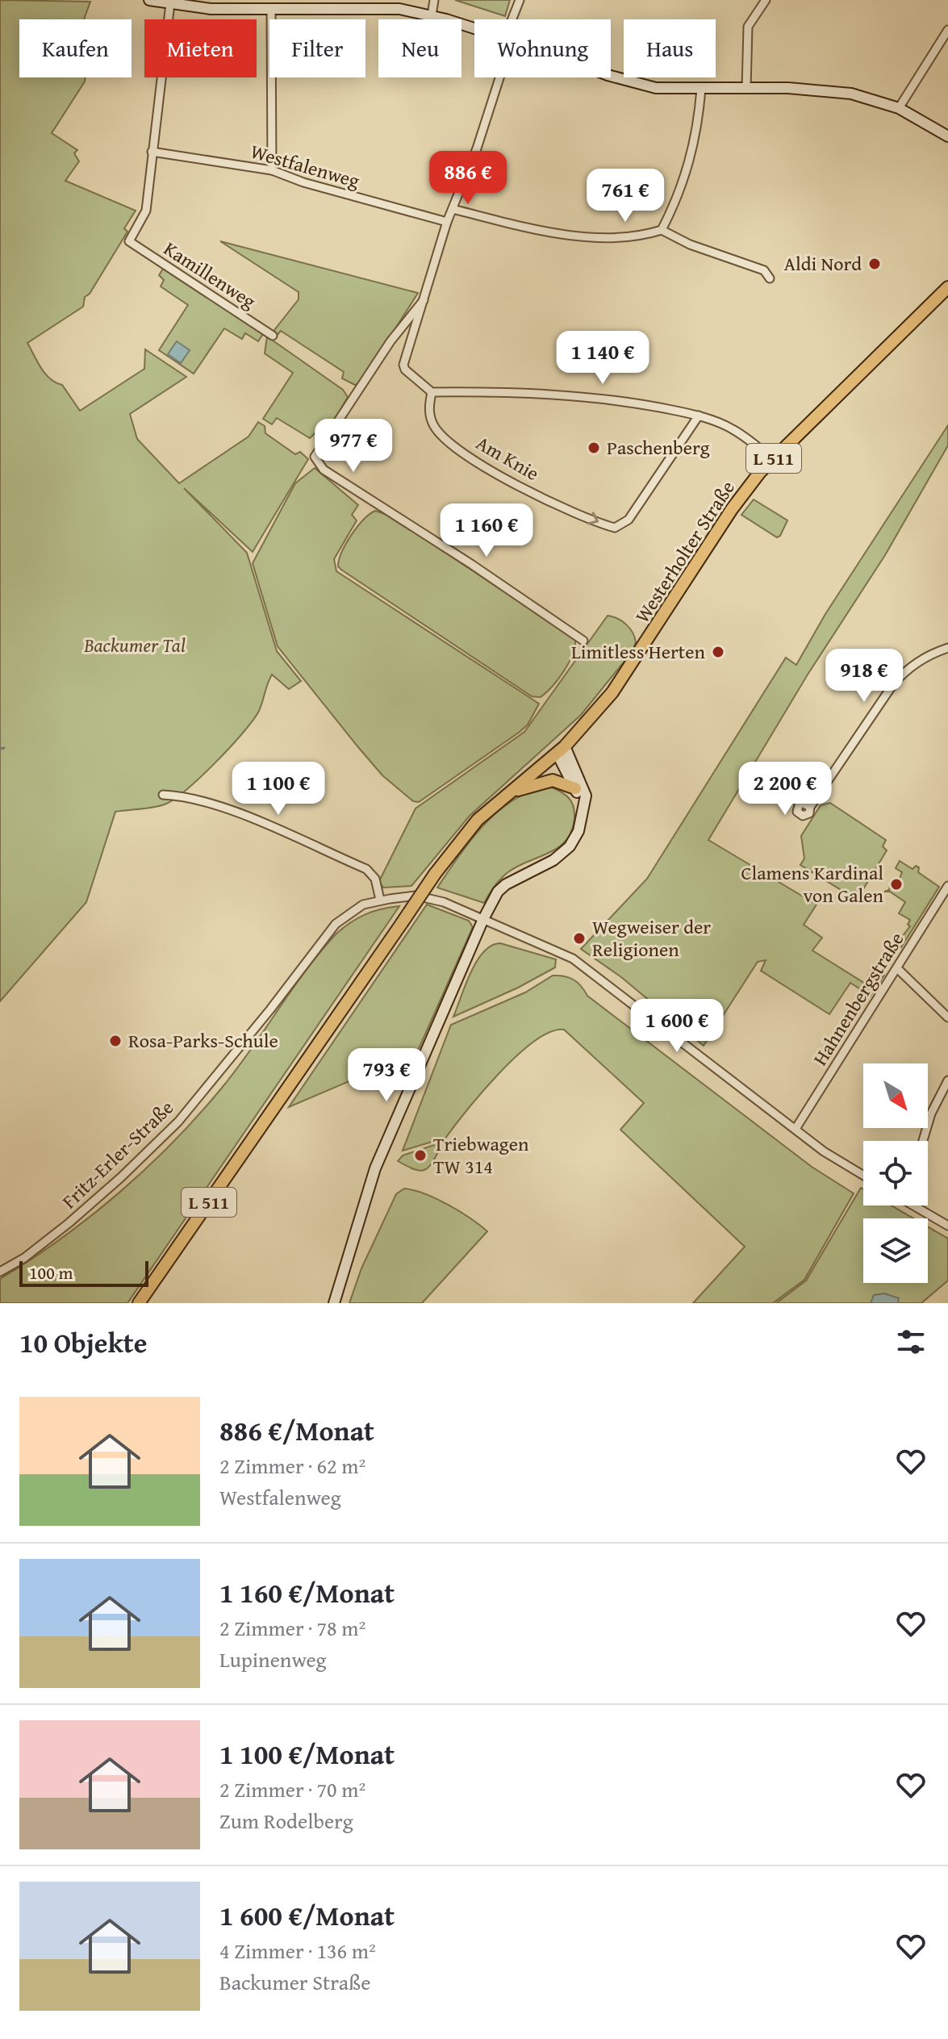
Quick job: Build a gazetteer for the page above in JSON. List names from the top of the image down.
{
  "streets": {
    "main road": ["L 511", "Westerholter Straße"],
    "street": [
      "Westfalenweg",
      "Kamillenweg",
      "Am Knie",
      "Hahnenbergstraße",
      "Fritz-Erler-Straße"
    ]
  },
  "crossings": [
    ["Westfalenweg", "Kamillenweg"],
    ["L 511", "Westerholter Straße"],
    ["Hahnenbergstraße", "Fritz-Erler-Straße"]
  ],
  "parks": ["Backumer Tal"],
  "places": [
    "Aldi Nord",
    "Paschenberg",
    "Limitless Herten",
    "Clamens Kardinal von Galen",
    "Wegweiser der Religionen",
    "Rosa-Parks-Schule",
    "Triebwagen TW 314"
  ],
  "scale_bar": "100 m",
  "north": "bottom right",
  "page": {
    "chip": [
      "Kaufen",
      "Mieten",
      "Filter",
      "Neu",
      "Wohnung",
      "Haus"
    ],
    "price": [
      "886 €",
      "761 €",
      "1 140 €",
      "977 €",
      "1 160 €",
      "918 €",
      "1 100 €",
      "2 200 €",
      "1 600 €",
      "793 €"
    ],
    "scale": "100 m",
    "heading": "10 Objekte",
    "list": [
      {
        "name": "886 €/Monat",
        "note": "2 Zimmer · 62 m² · Westfalenweg"
      },
      {
        "name": "1 160 €/Monat",
        "note": "2 Zimmer · 78 m² · Lupinenweg"
      },
      {
        "name": "1 100 €/Monat",
        "note": "2 Zimmer · 70 m² · Zum Rodelberg"
      },
      {
        "name": "1 600 €/Monat",
        "note": "4 Zimmer · 136 m² · Backumer Straße"
      }
    ]
  }
}
